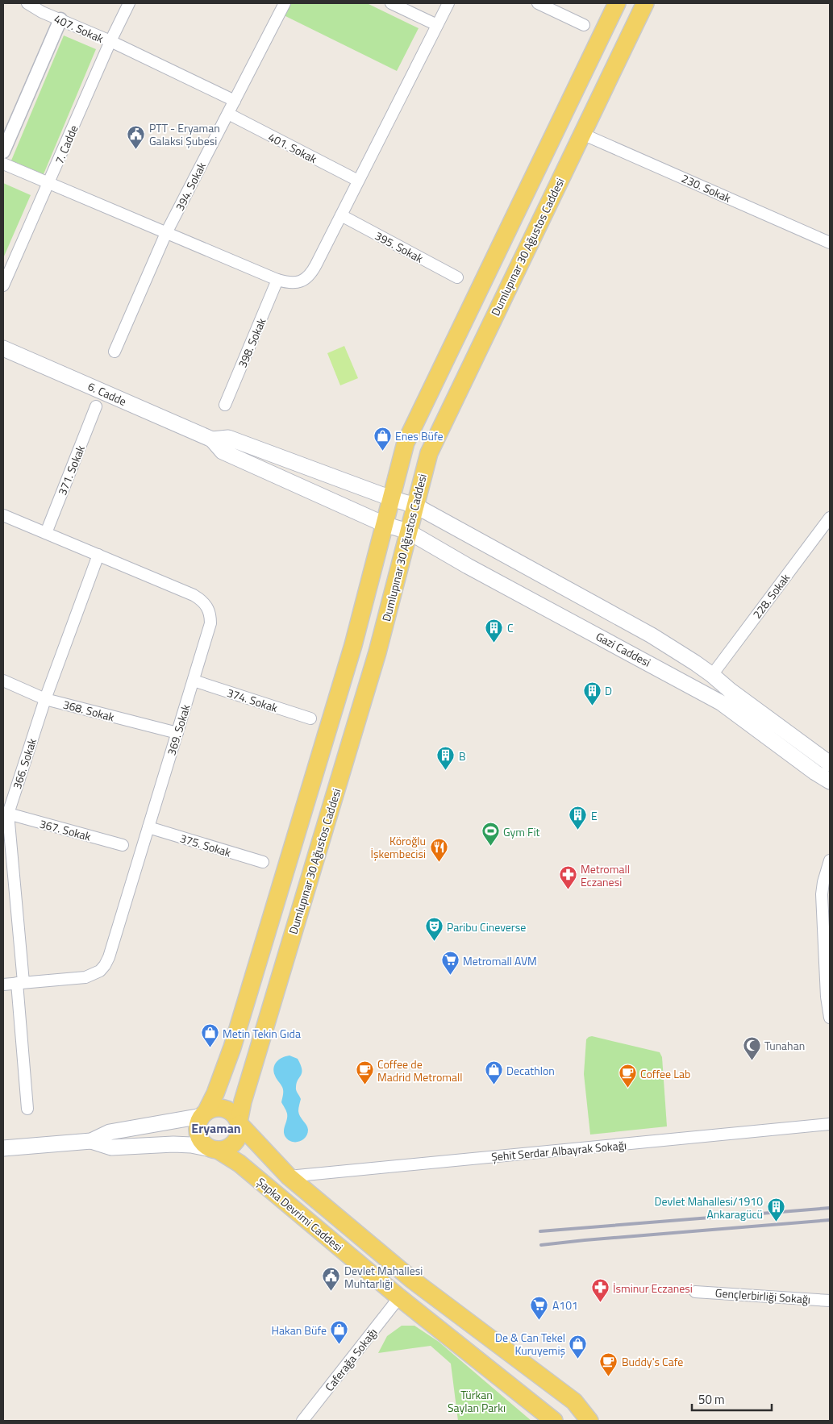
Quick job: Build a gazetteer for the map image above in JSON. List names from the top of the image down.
{
  "streets": {
    "main road": [
      "Dumlupınar 30 Ağustos Caddesi",
      "6. Cadde",
      "Gazi Caddesi",
      "Şapka Devrimi Caddesi"
    ],
    "street": [
      "407. Sokak",
      "7. Cadde",
      "401. Sokak",
      "394. Sokak",
      "230. Sokak",
      "395. Sokak",
      "398. Sokak",
      "371. Sokak",
      "228. Sokak",
      "374. Sokak",
      "368. Sokak",
      "369. Sokak",
      "366. Sokak",
      "367. Sokak",
      "375. Sokak",
      "Şehit Serdar Albayrak Sokağı",
      "Gençlerbirliği Sokağı",
      "Caferağa Sokağı"
    ]
  },
  "crossings": [
    ["407. Sokak", "7. Cadde"],
    ["401. Sokak", "394. Sokak"],
    ["230. Sokak", "Dumlupınar 30 Ağustos Caddesi"],
    ["Dumlupınar 30 Ağustos Caddesi", "6. Cadde"],
    ["Dumlupınar 30 Ağustos Caddesi", "Gazi Caddesi"],
    ["Dumlupınar 30 Ağustos Caddesi", "Şapka Devrimi Caddesi"],
    ["6. Cadde", "Gazi Caddesi"],
    ["371. Sokak", "369. Sokak"],
    ["374. Sokak", "369. Sokak"],
    ["368. Sokak", "369. Sokak"],
    ["368. Sokak", "366. Sokak"],
    ["369. Sokak", "366. Sokak"],
    ["369. Sokak", "375. Sokak"],
    ["366. Sokak", "367. Sokak"],
    ["Şehit Serdar Albayrak Sokağı", "Şapka Devrimi Caddesi"],
    ["Şapka Devrimi Caddesi", "Caferağa Sokağı"]
  ],
  "districts": ["Eryaman"],
  "parks": ["Türkan Saylan Parkı"],
  "places": {
    "public building": ["PTT - Eryaman Galaksi Şubesi", "Devlet Mahallesi Muhtarlığı"],
    "shop": [
      "Enes Büfe",
      "Metin Tekin Gıda",
      "Decathlon",
      "Hakan Büfe",
      "De & Can Tekel Kuruyemiş"
    ],
    "building": [
      "C",
      "D",
      "B",
      "E",
      "Devlet Mahallesi/1910 Ankaragücü"
    ],
    "sports": ["Gym Fit"],
    "restaurant": ["Köroğlu İşkembecisi"],
    "pharmacy": ["Metromall Eczanesi", "İsminur Eczanesi"],
    "theatre": ["Paribu Cineverse"],
    "supermarket": ["Metromall AVM", "A101"],
    "mosque": ["Tunahan"],
    "cafe": ["Coffee de Madrid Metromall", "Coffee Lab", "Buddy's Cafe"]
  },
  "scale_bar": "50 m"
}
